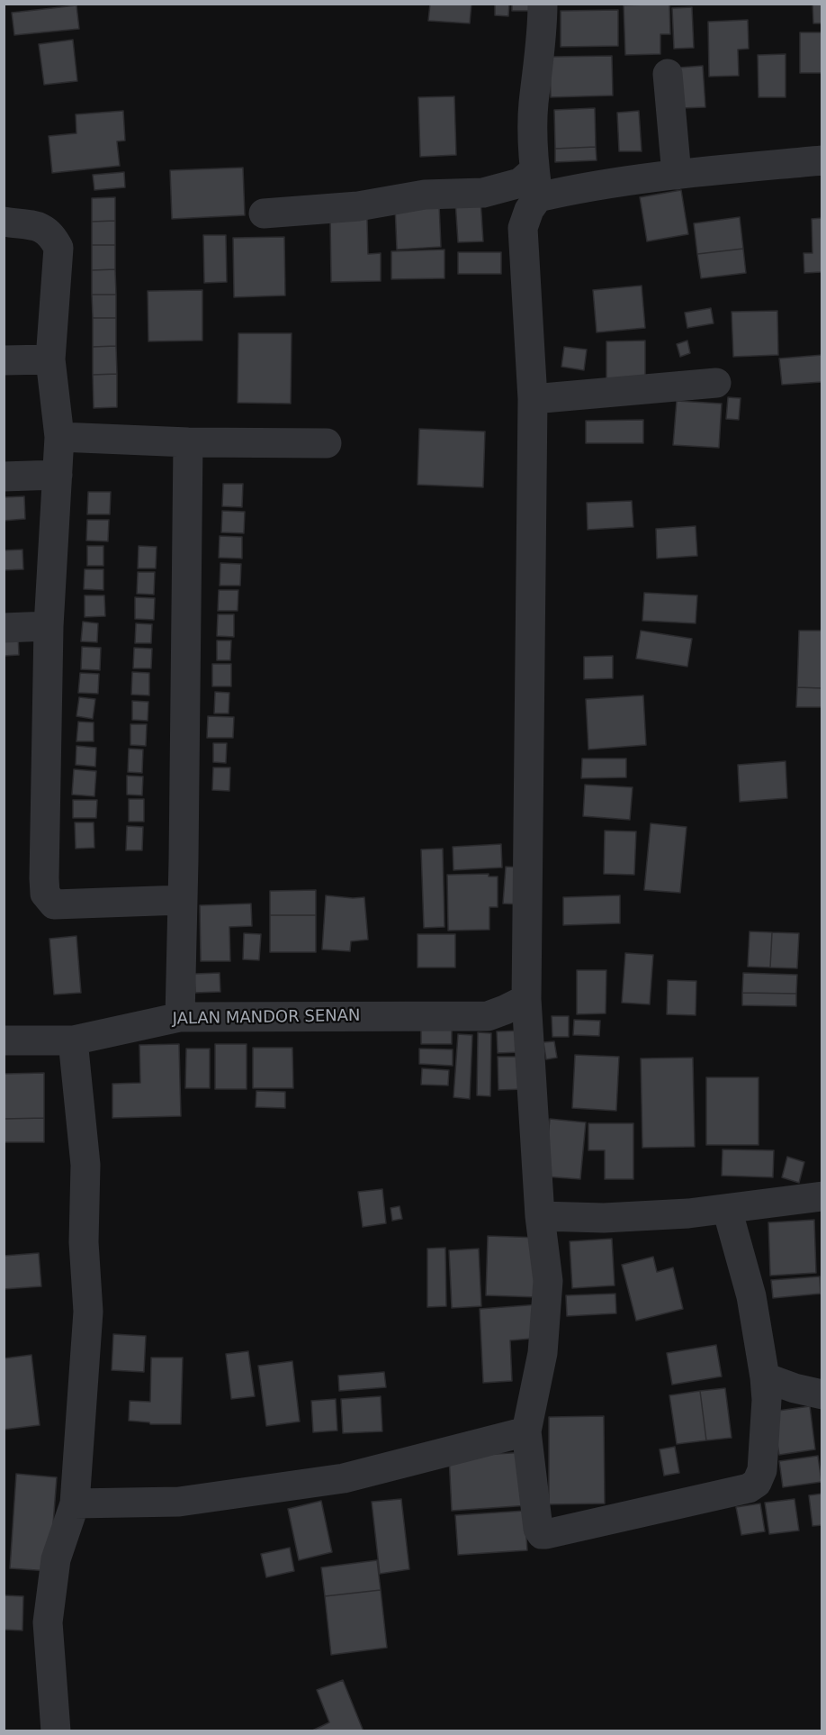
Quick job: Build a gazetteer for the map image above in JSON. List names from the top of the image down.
{
  "streets": {
    "street": ["JALAN MANDOR SENAN"]
  }
}
